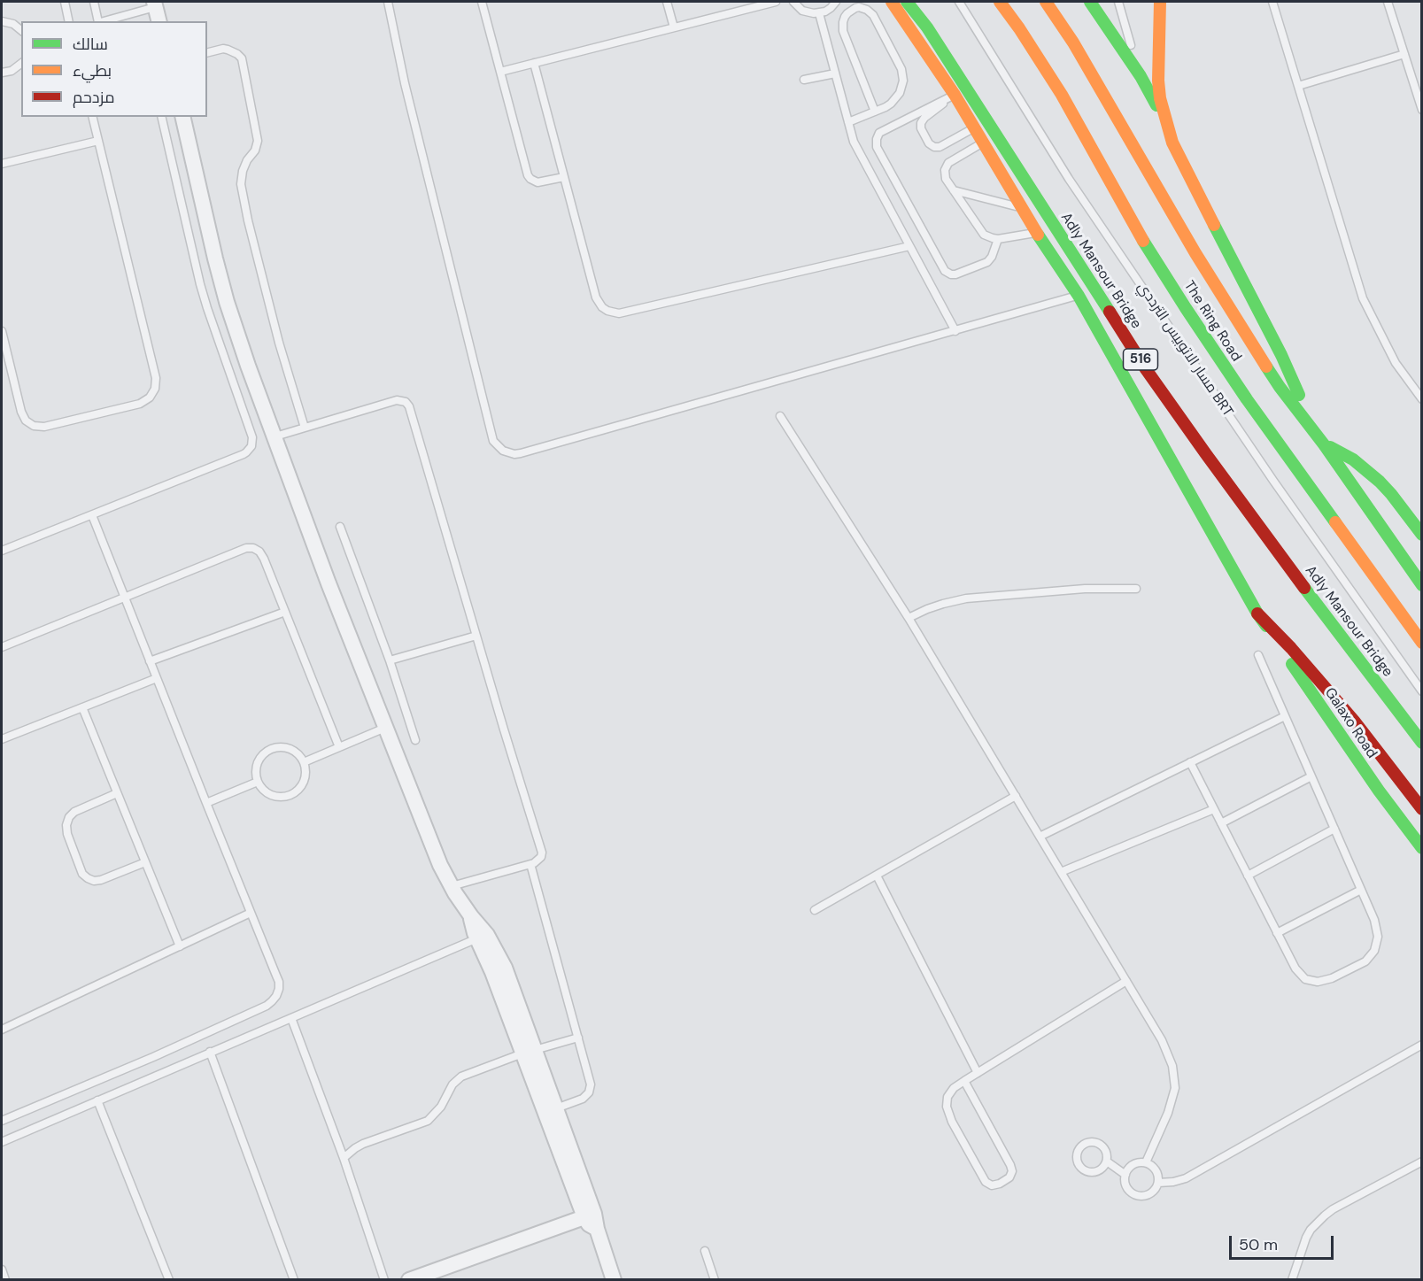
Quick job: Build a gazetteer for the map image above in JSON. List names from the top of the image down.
{
  "streets": {
    "main road": [
      "Adly Mansour Bridge",
      "The Ring Road",
      "516",
      "Galaxo Road"
    ],
    "lane": ["مسار الاتوبيس الترددي BRT"]
  },
  "legend": ["سالك", "بطيء", "مزدحم"],
  "scale_bar": "50 m"
}
